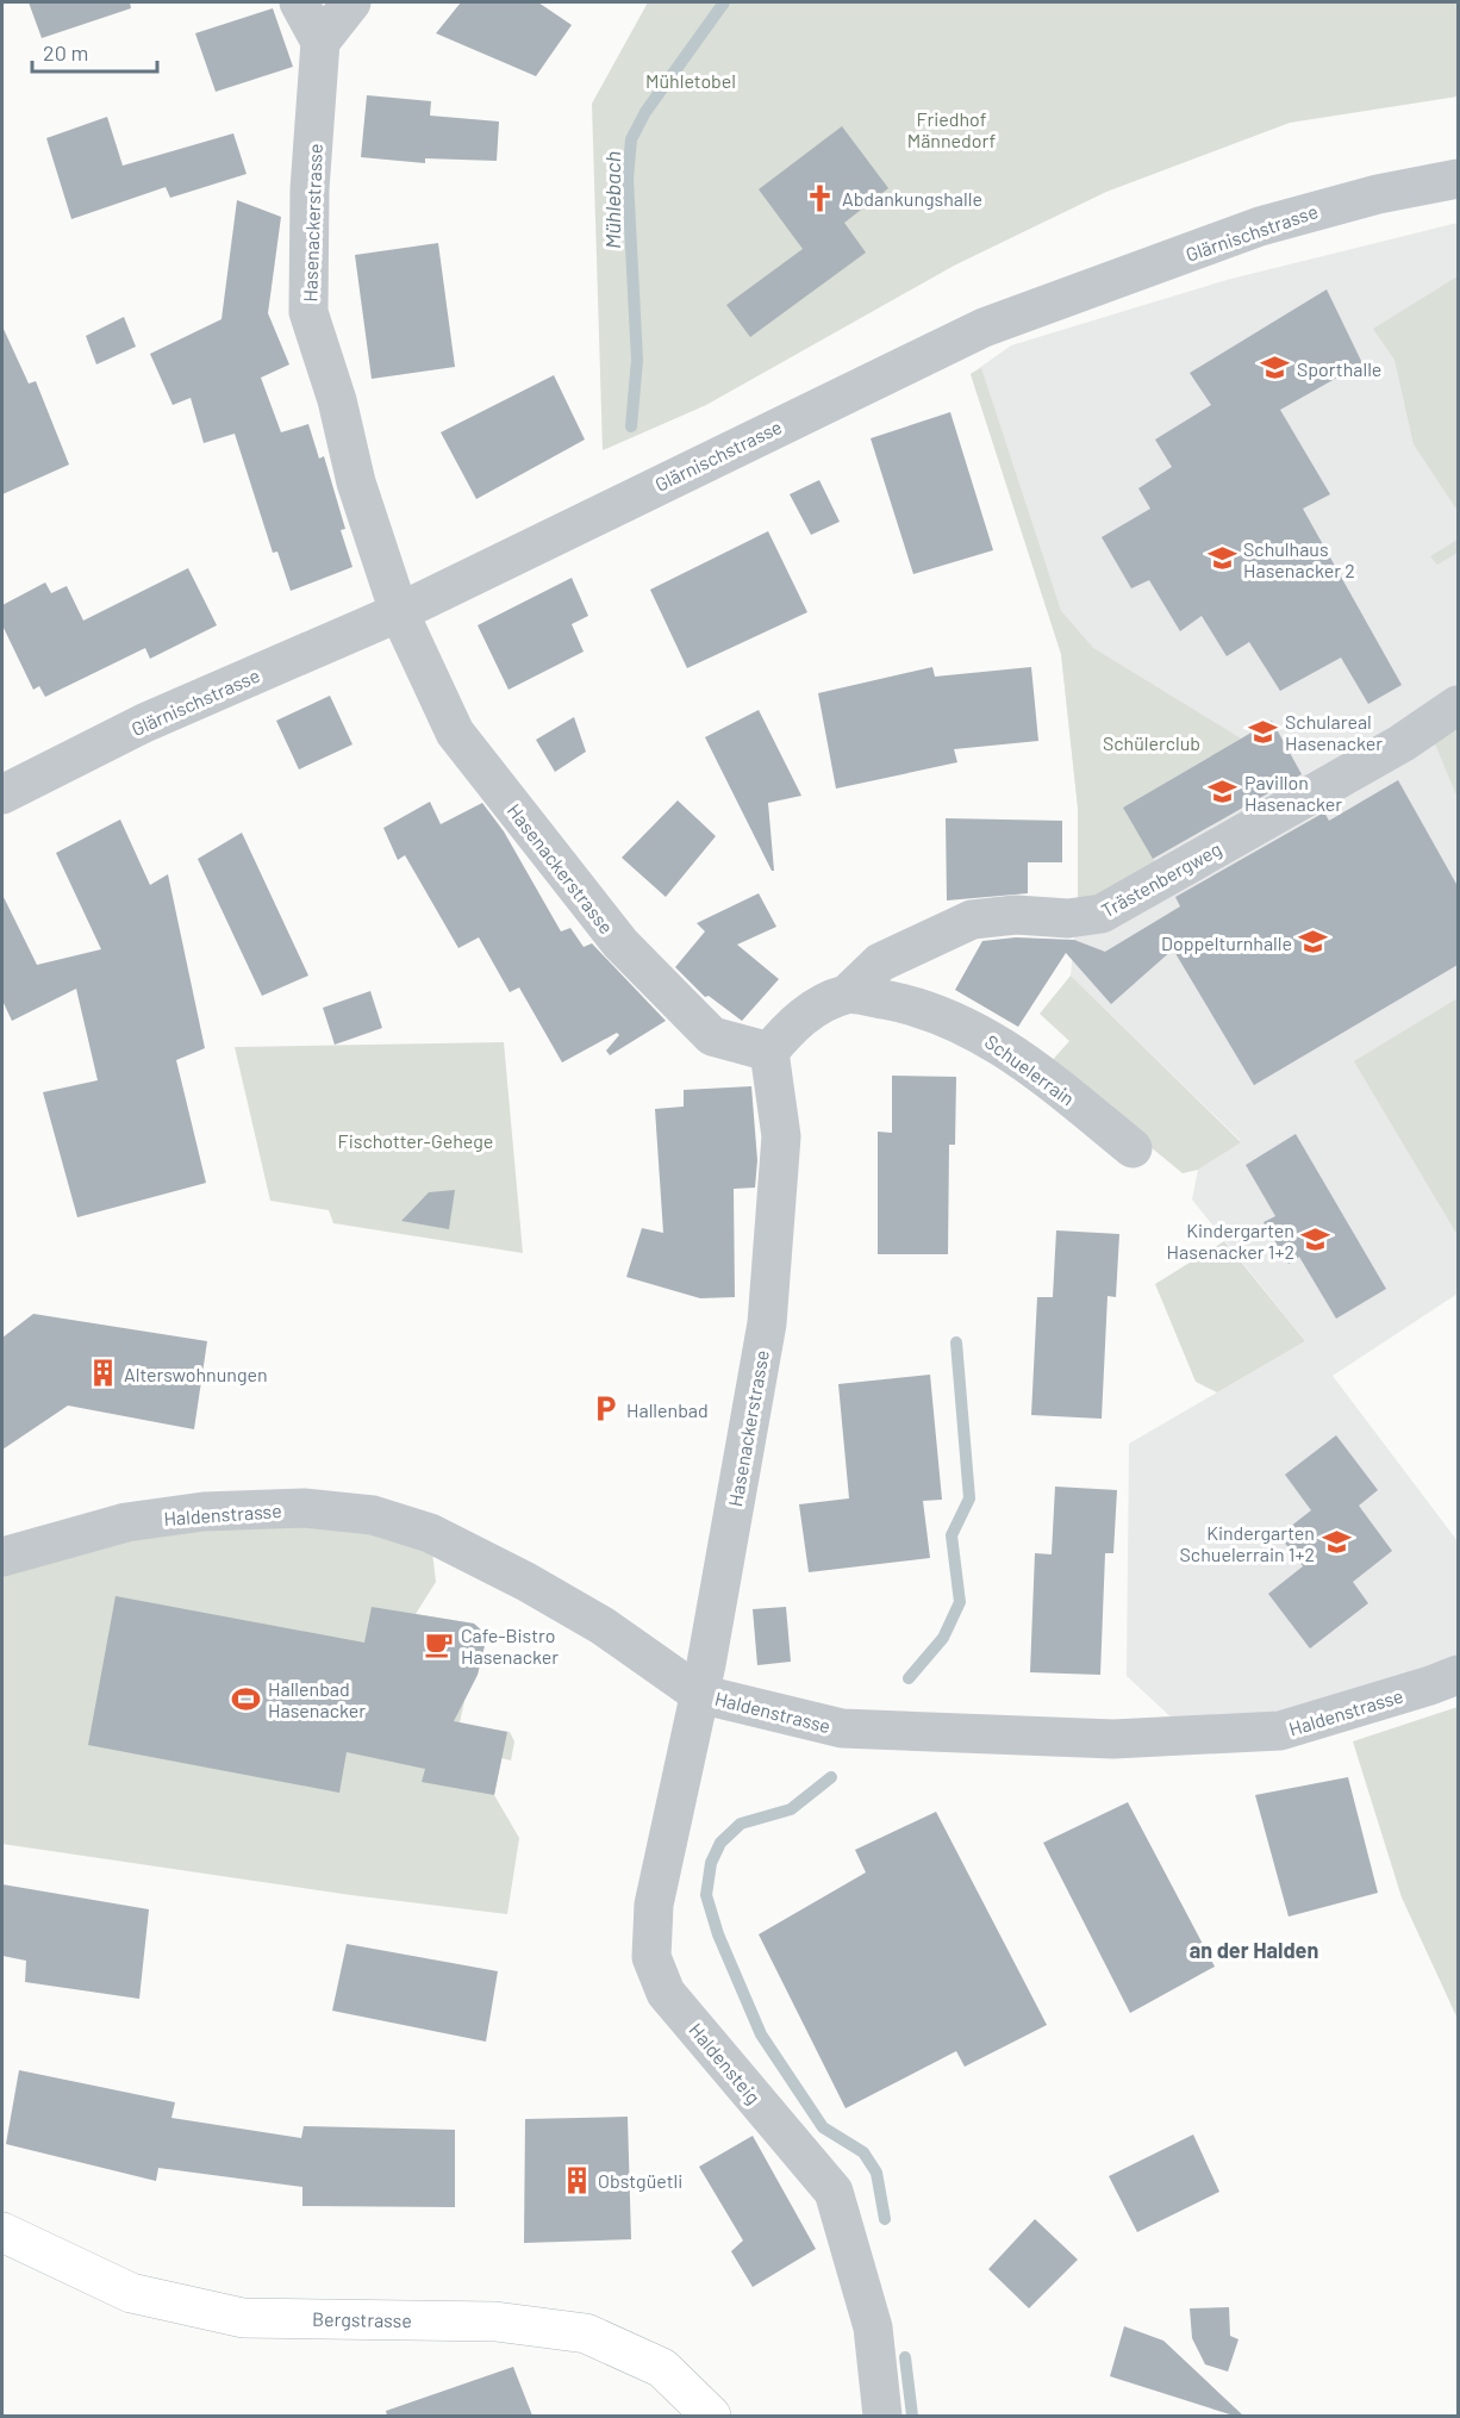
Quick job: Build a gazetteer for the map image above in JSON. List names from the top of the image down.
{
  "streets": {
    "street": [
      "Hasenackerstrasse",
      "Glärnischstrasse",
      "Trästenbergweg",
      "Schuelerrain",
      "Haldenstrasse",
      "Haldensteig",
      "Bergstrasse"
    ]
  },
  "crossings": [
    ["Hasenackerstrasse", "Glärnischstrasse"],
    ["Hasenackerstrasse", "Haldenstrasse"],
    ["Hasenackerstrasse", "Haldensteig"],
    ["Trästenbergweg", "Schuelerrain"],
    ["Haldenstrasse", "Haldensteig"]
  ],
  "districts": ["an der Halden"],
  "water": ["Mühlebach"],
  "parks": [
    "Mühletobel",
    "Friedhof Männedorf",
    "Schülerclub",
    "Fischotter-Gehege"
  ],
  "places": {
    "church": ["Abdankungshalle"],
    "school or university": [
      "Sporthalle",
      "Schulhaus Hasenacker 2",
      "Schulareal Hasenacker",
      "Pavillon Hasenacker",
      "Doppelturnhalle",
      "Kindergarten Hasenacker 1+2",
      "Kindergarten Schuelerrain 1+2"
    ],
    "building": ["Alterswohnungen", "Obstgüetli"],
    "parking": ["Hallenbad"],
    "cafe": ["Cafe-Bistro Hasenacker"],
    "sports": ["Hallenbad Hasenacker"]
  },
  "scale_bar": "20 m"
}
